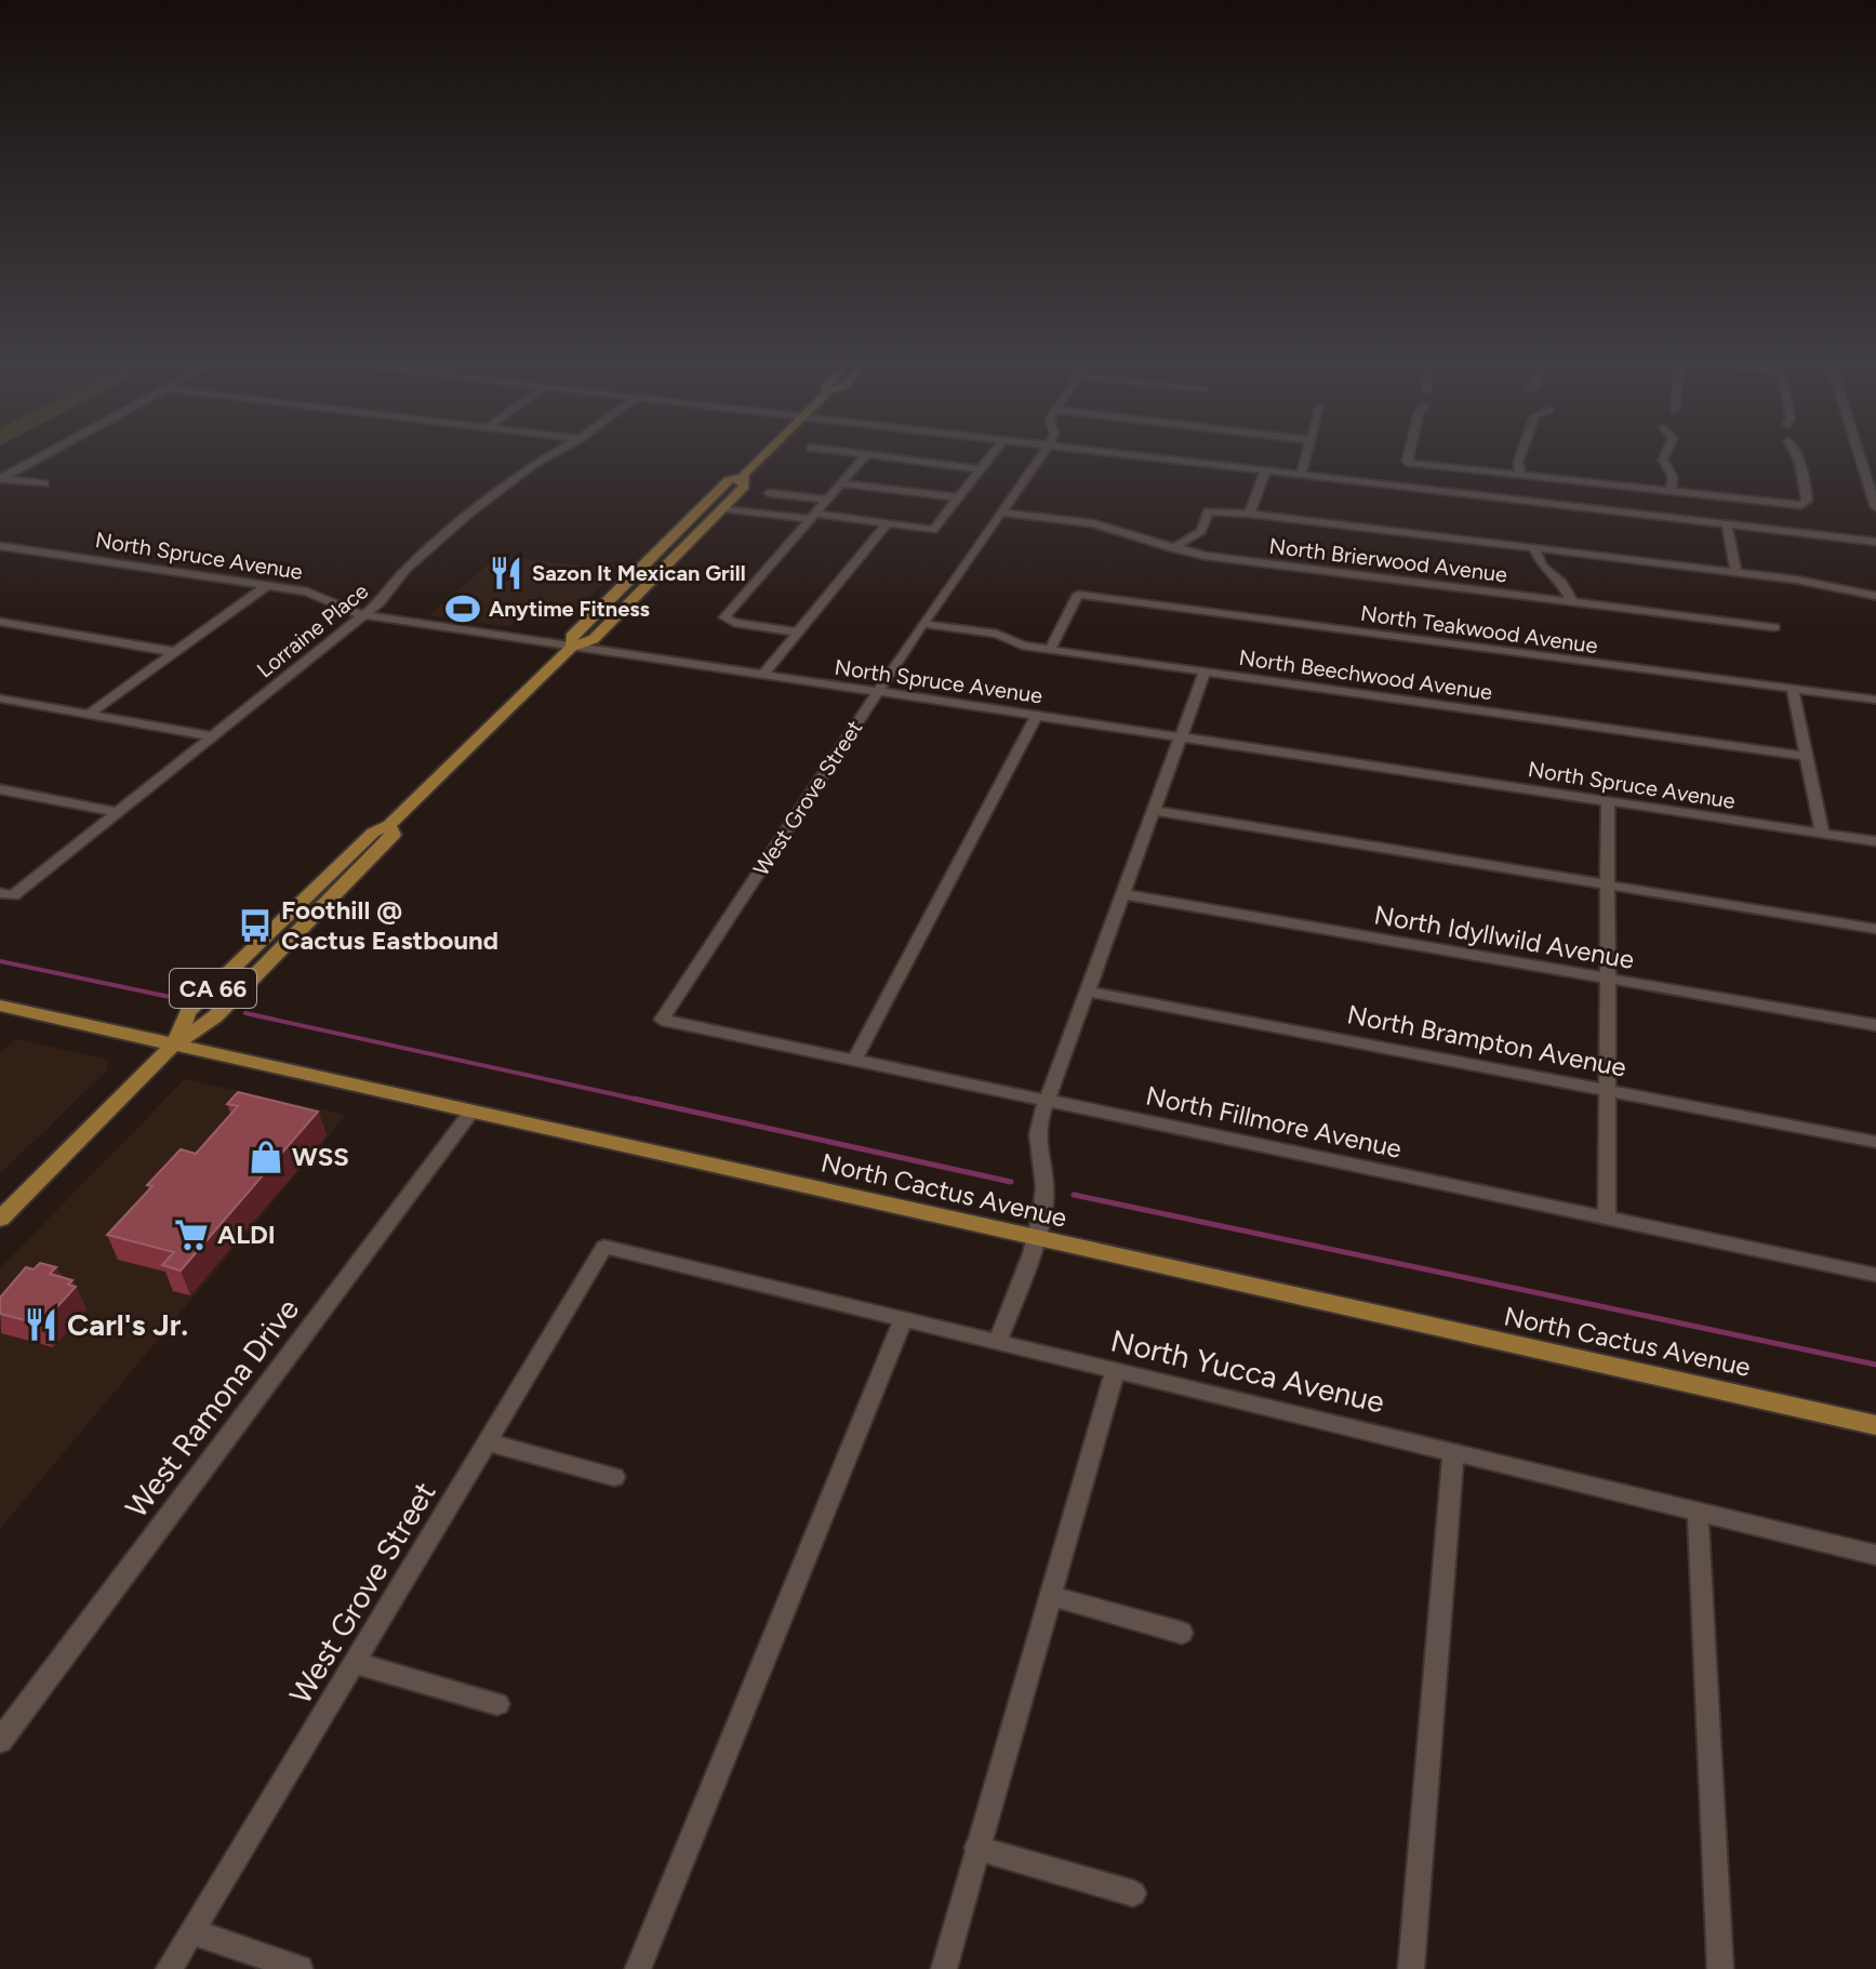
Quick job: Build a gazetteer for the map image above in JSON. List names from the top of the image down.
{
  "streets": {
    "main road": ["CA 66", "North Cactus Avenue"],
    "street": [
      "North Spruce Avenue",
      "North Brierwood Avenue",
      "North Teakwood Avenue",
      "Lorraine Place",
      "North Beechwood Avenue",
      "West Grove Street",
      "North Idyllwild Avenue",
      "North Brampton Avenue",
      "North Fillmore Avenue",
      "North Yucca Avenue",
      "West Ramona Drive"
    ]
  },
  "crossings": [
    ["North Spruce Avenue", "Lorraine Place"],
    ["North Spruce Avenue", "West Grove Street"],
    ["North Spruce Avenue", "CA 66"],
    ["North Brierwood Avenue", "West Grove Street"],
    ["North Teakwood Avenue", "North Beechwood Avenue"],
    ["North Beechwood Avenue", "West Grove Street"],
    ["West Grove Street", "North Fillmore Avenue"],
    ["West Grove Street", "North Yucca Avenue"],
    ["CA 66", "North Cactus Avenue"],
    ["North Cactus Avenue", "West Ramona Drive"]
  ],
  "places": {
    "restaurant": ["Sazon It Mexican Grill", "Carl's Jr."],
    "sports": ["Anytime Fitness"],
    "bus stop": ["Foothill @ Cactus Eastbound"],
    "shop": ["WSS"],
    "supermarket": ["ALDI"]
  }
}
